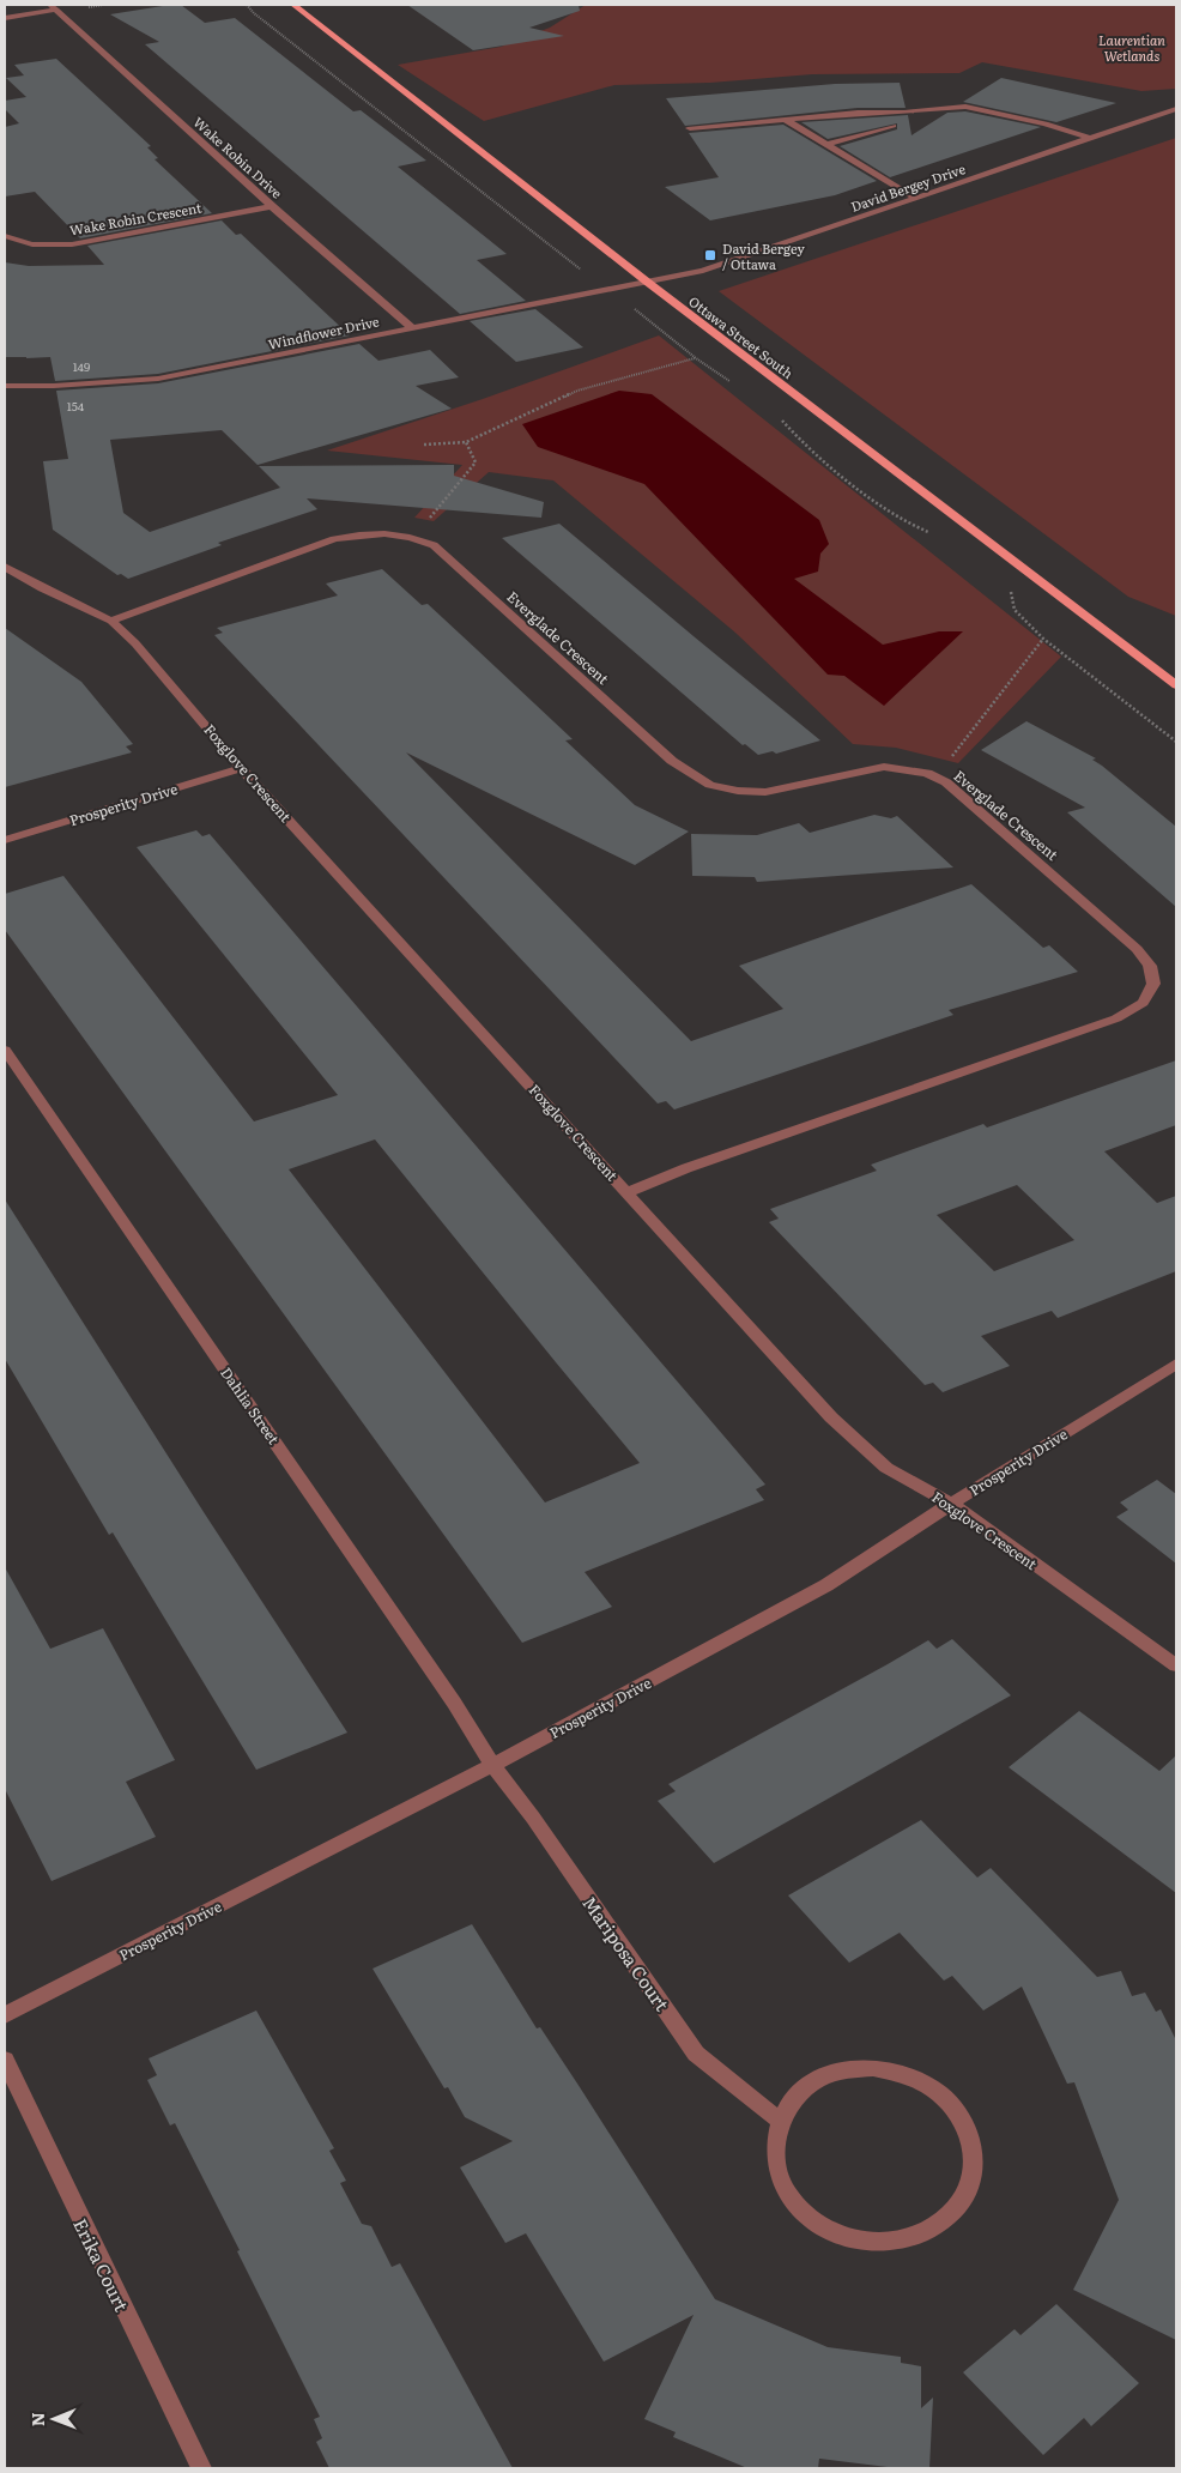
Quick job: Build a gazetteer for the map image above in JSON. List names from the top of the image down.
{
  "streets": {
    "main road": ["Ottawa Street South"],
    "street": [
      "Wake Robin Drive",
      "David Bergey Drive",
      "Wake Robin Crescent",
      "Windflower Drive",
      "Everglade Crescent",
      "Foxglove Crescent",
      "Prosperity Drive",
      "Dahlia Street",
      "Mariposa Court",
      "Erika Court"
    ]
  },
  "crossings": [
    ["Wake Robin Drive", "Wake Robin Crescent"],
    ["Wake Robin Drive", "Windflower Drive"],
    ["David Bergey Drive", "Windflower Drive"],
    ["David Bergey Drive", "Ottawa Street South"],
    ["Windflower Drive", "Ottawa Street South"],
    ["Everglade Crescent", "Foxglove Crescent"],
    ["Foxglove Crescent", "Prosperity Drive"],
    ["Prosperity Drive", "Dahlia Street"],
    ["Prosperity Drive", "Mariposa Court"],
    ["Dahlia Street", "Mariposa Court"]
  ],
  "parks": ["Laurentian Wetlands"],
  "places": {
    "transit": ["David Bergey / Ottawa"]
  },
  "house_numbers": ["149", "154"],
  "north": "left"
}
